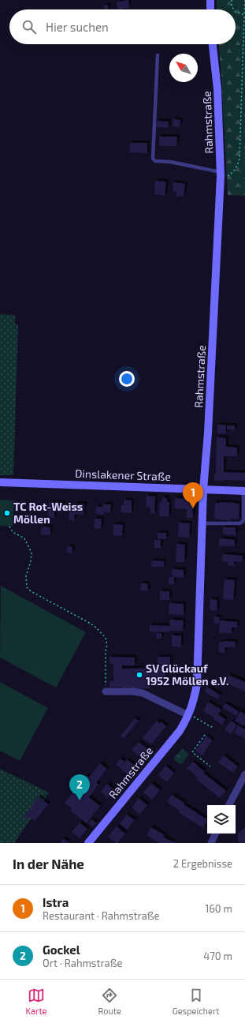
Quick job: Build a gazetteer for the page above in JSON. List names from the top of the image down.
{
  "streets": {
    "main road": ["Rahmstraße", "Dinslakener Straße"]
  },
  "crossings": [
    ["Rahmstraße", "Dinslakener Straße"]
  ],
  "places": ["TC Rot-Weiss Möllen", "SV Glückauf 1952 Möllen e.V."],
  "north": "top left",
  "page": {
    "search": "Hier suchen",
    "pins": ["1", "2"],
    "heading": ["In der Nähe", "2 Ergebnisse"],
    "list": [
      {
        "mark": "1",
        "name": "Istra",
        "note": "Restaurant · Rahmstraße",
        "value": "160 m"
      },
      {
        "mark": "2",
        "name": "Gockel",
        "note": "Ort · Rahmstraße",
        "value": "470 m"
      }
    ],
    "nav": ["Karte", "Route", "Gespeichert"]
  }
}
